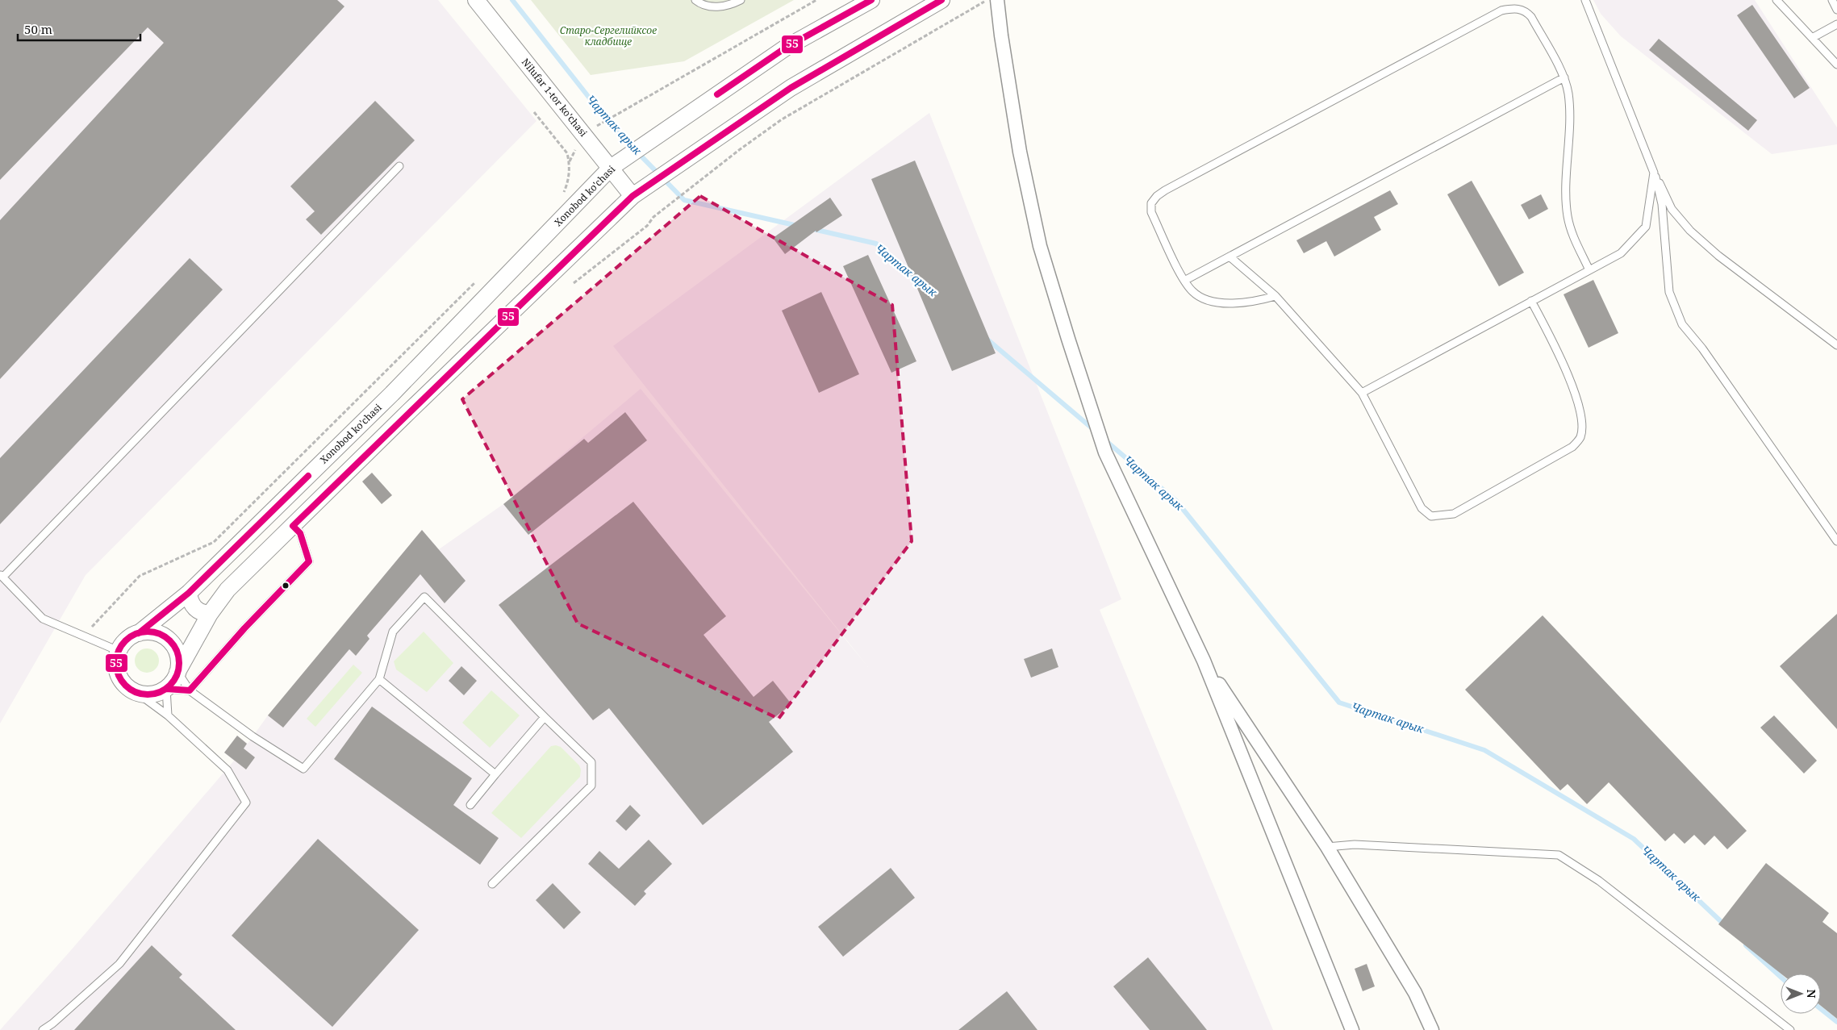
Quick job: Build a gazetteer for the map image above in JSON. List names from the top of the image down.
{
  "streets": {
    "street": ["Nilufar 1-tor ko'chasi", "Xonobod ko'chasi"]
  },
  "crossings": [
    ["Nilufar 1-tor ko'chasi", "Xonobod ko'chasi"]
  ],
  "water": ["Чартак арык"],
  "parks": ["Старо-Сергелийксое кладбище"],
  "lines": ["transit line 55"],
  "scale_bar": "50 m",
  "north": "right"
}
